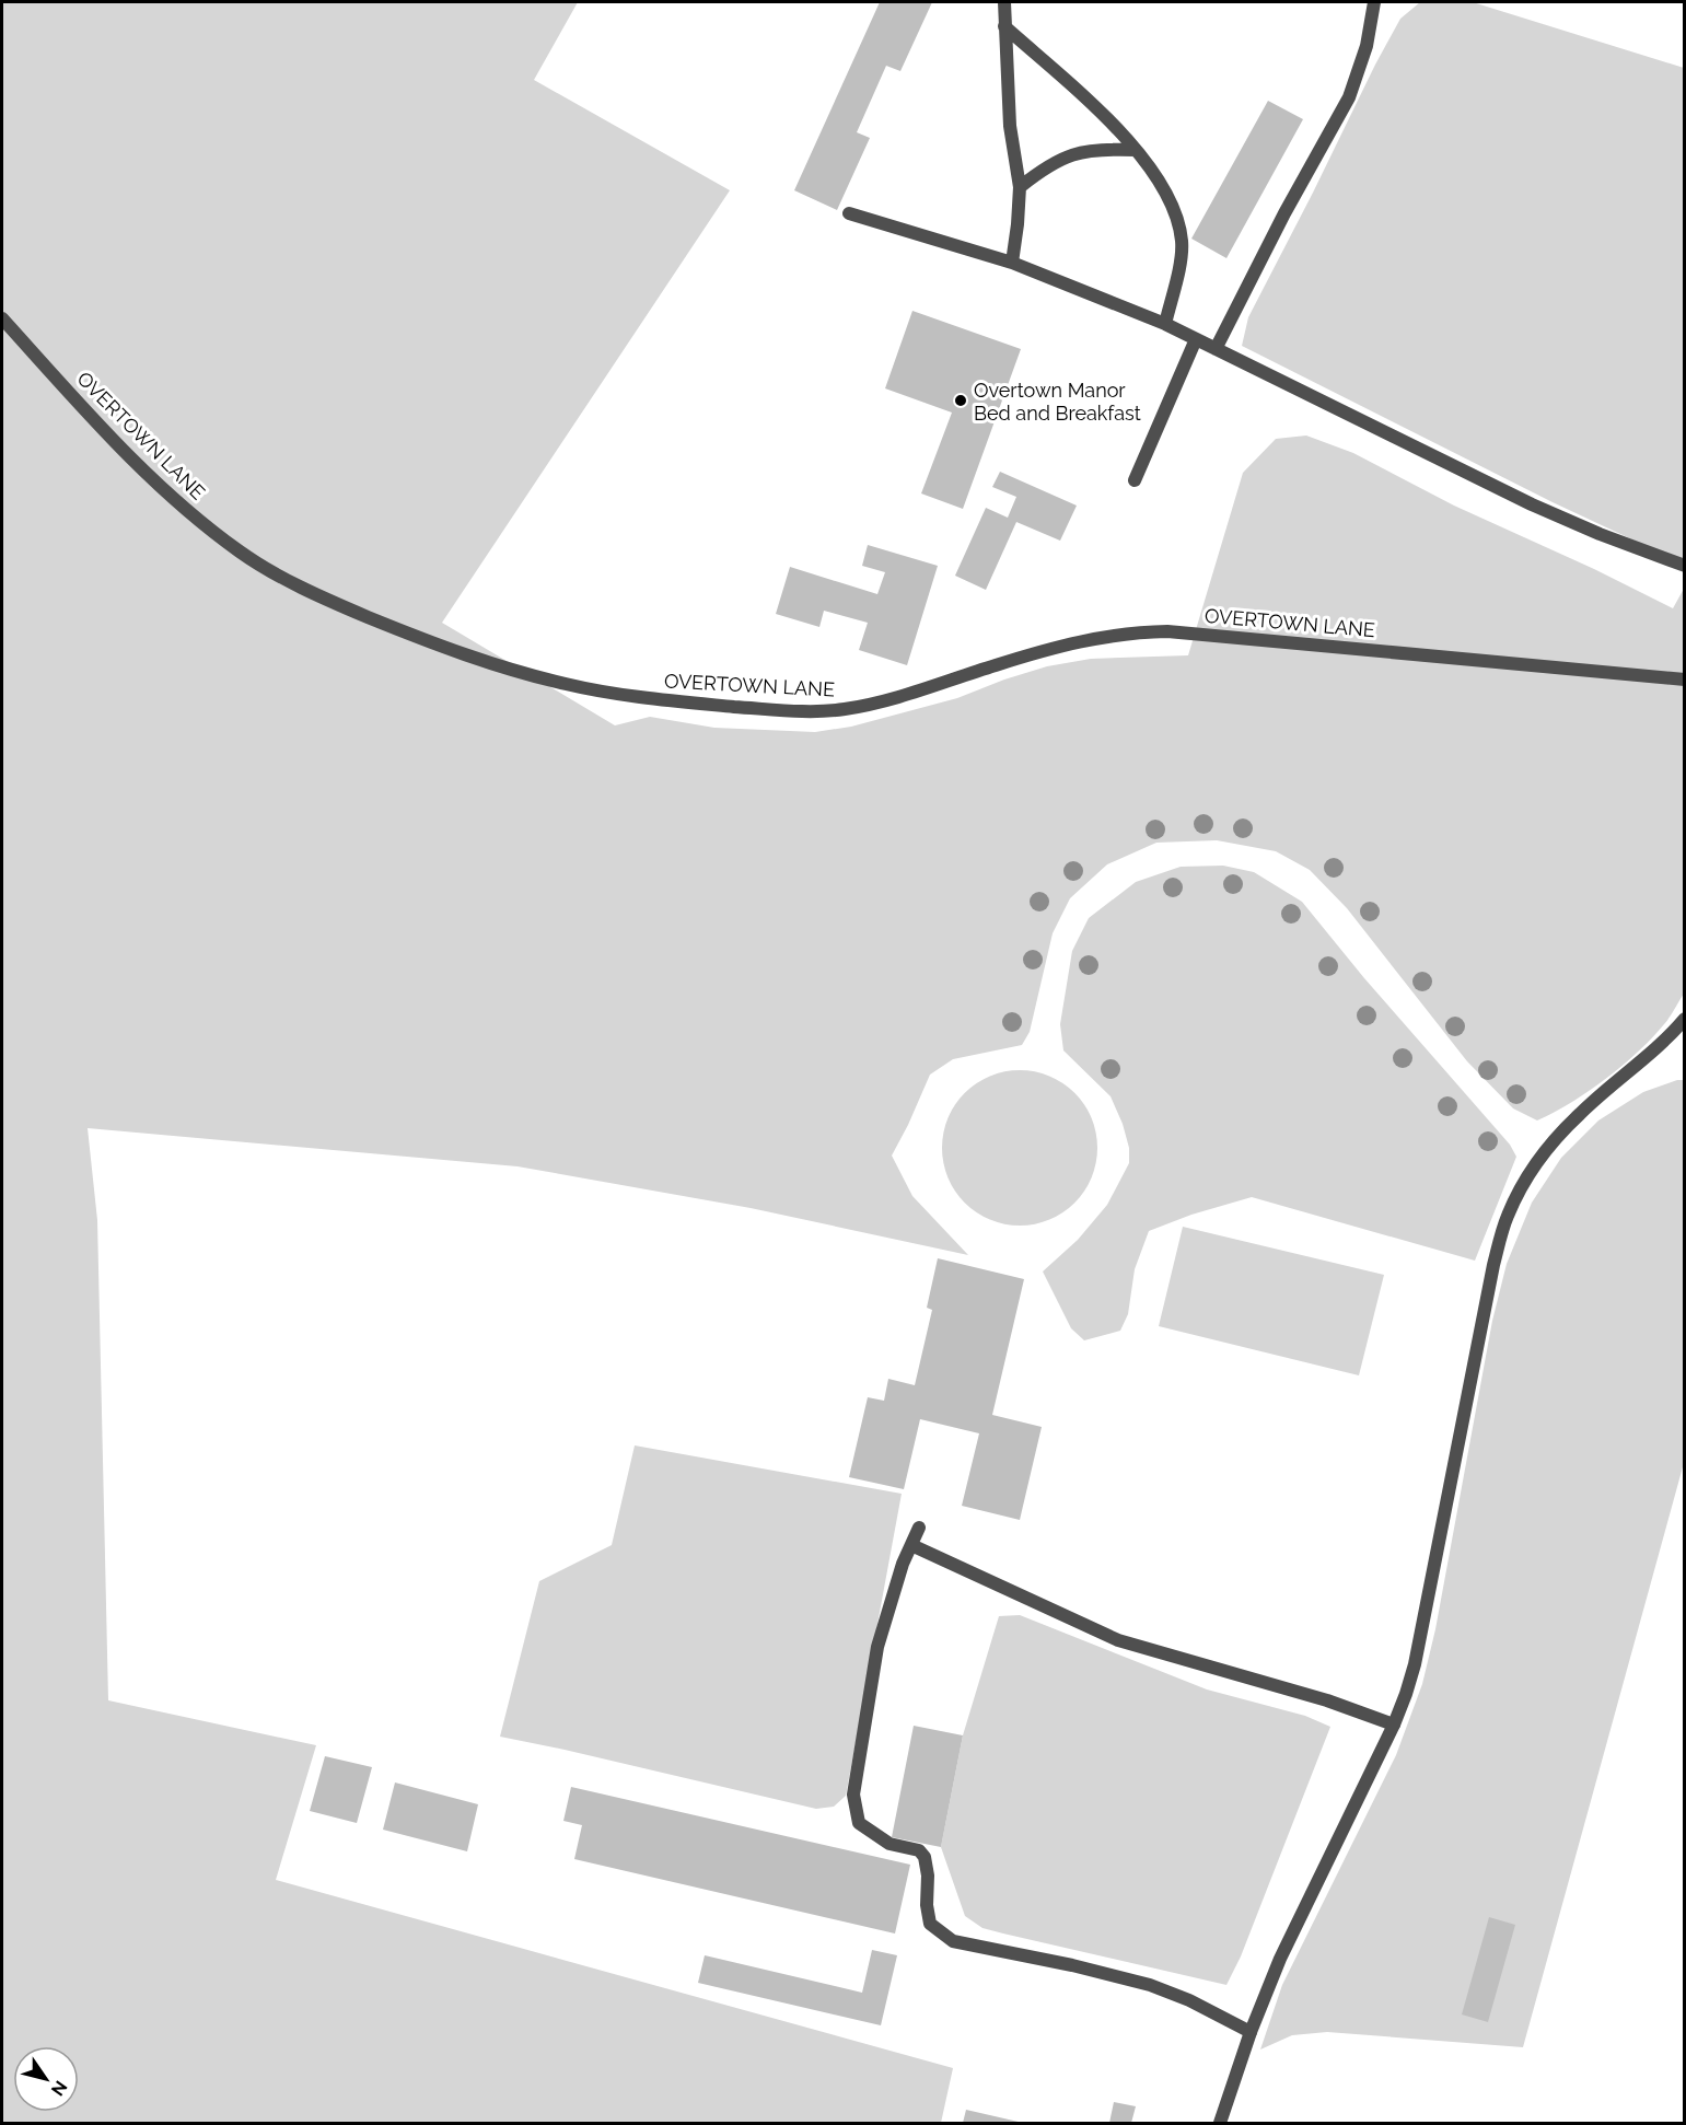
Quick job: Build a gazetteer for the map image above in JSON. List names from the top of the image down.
{
  "streets": {
    "street": ["OVERTOWN LANE"]
  },
  "places": ["Overtown Manor Bed and Breakfast"],
  "north": "bottom right"
}
